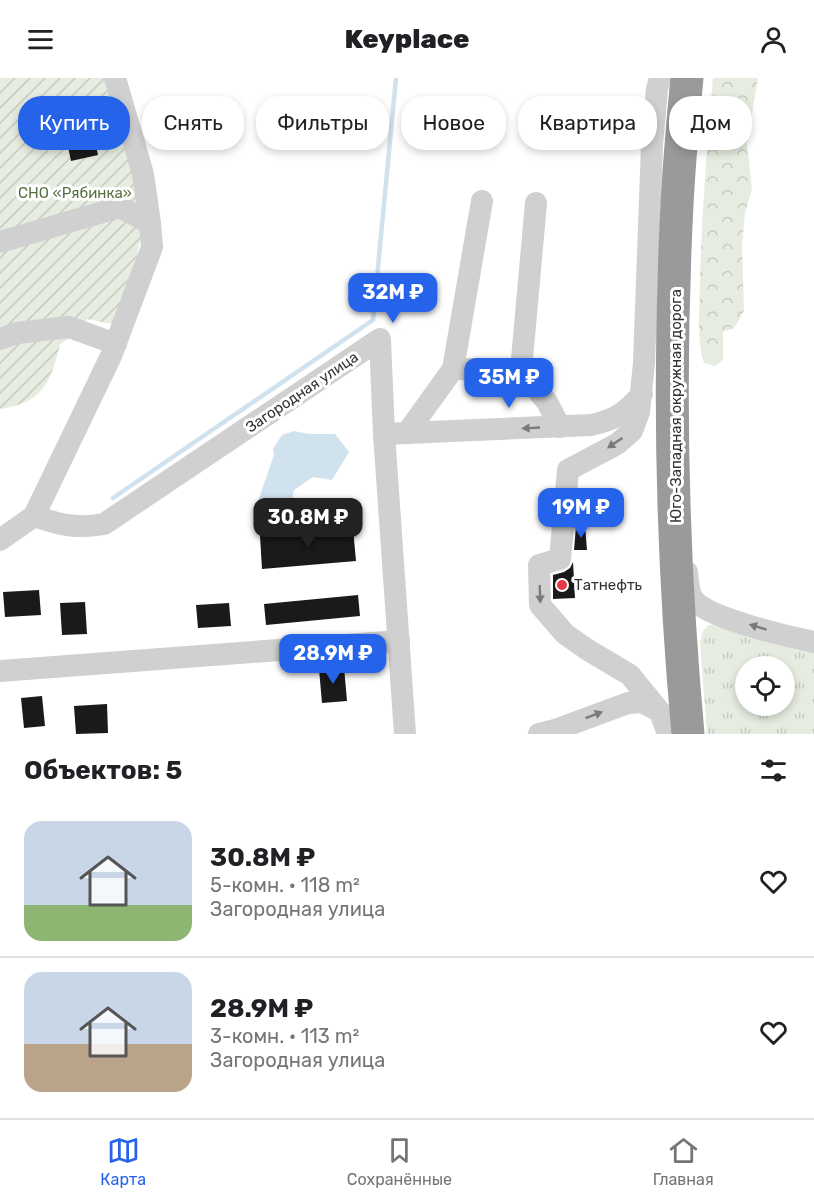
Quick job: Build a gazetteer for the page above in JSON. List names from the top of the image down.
{
  "streets": {
    "highway": ["Юго-Западная окружная дорога"],
    "street": ["Загородная улица"]
  },
  "parks": ["СНО «Рябинка»"],
  "places": ["Татнефть"],
  "page": {
    "header": "Keyplace",
    "chip": [
      "Купить",
      "Снять",
      "Фильтры",
      "Новое",
      "Квартира",
      "Дом"
    ],
    "price": [
      "32M ₽",
      "35M ₽",
      "19M ₽",
      "30.8M ₽",
      "28.9M ₽"
    ],
    "heading": "Объектов: 5",
    "list": [
      {
        "name": "30.8M ₽",
        "note": "5-комн. · 118 m² · Загородная улица"
      },
      {
        "name": "28.9M ₽",
        "note": "3-комн. · 113 m² · Загородная улица"
      }
    ],
    "tabs": ["Карта", "Сохранённые", "Главная"]
  }
}
